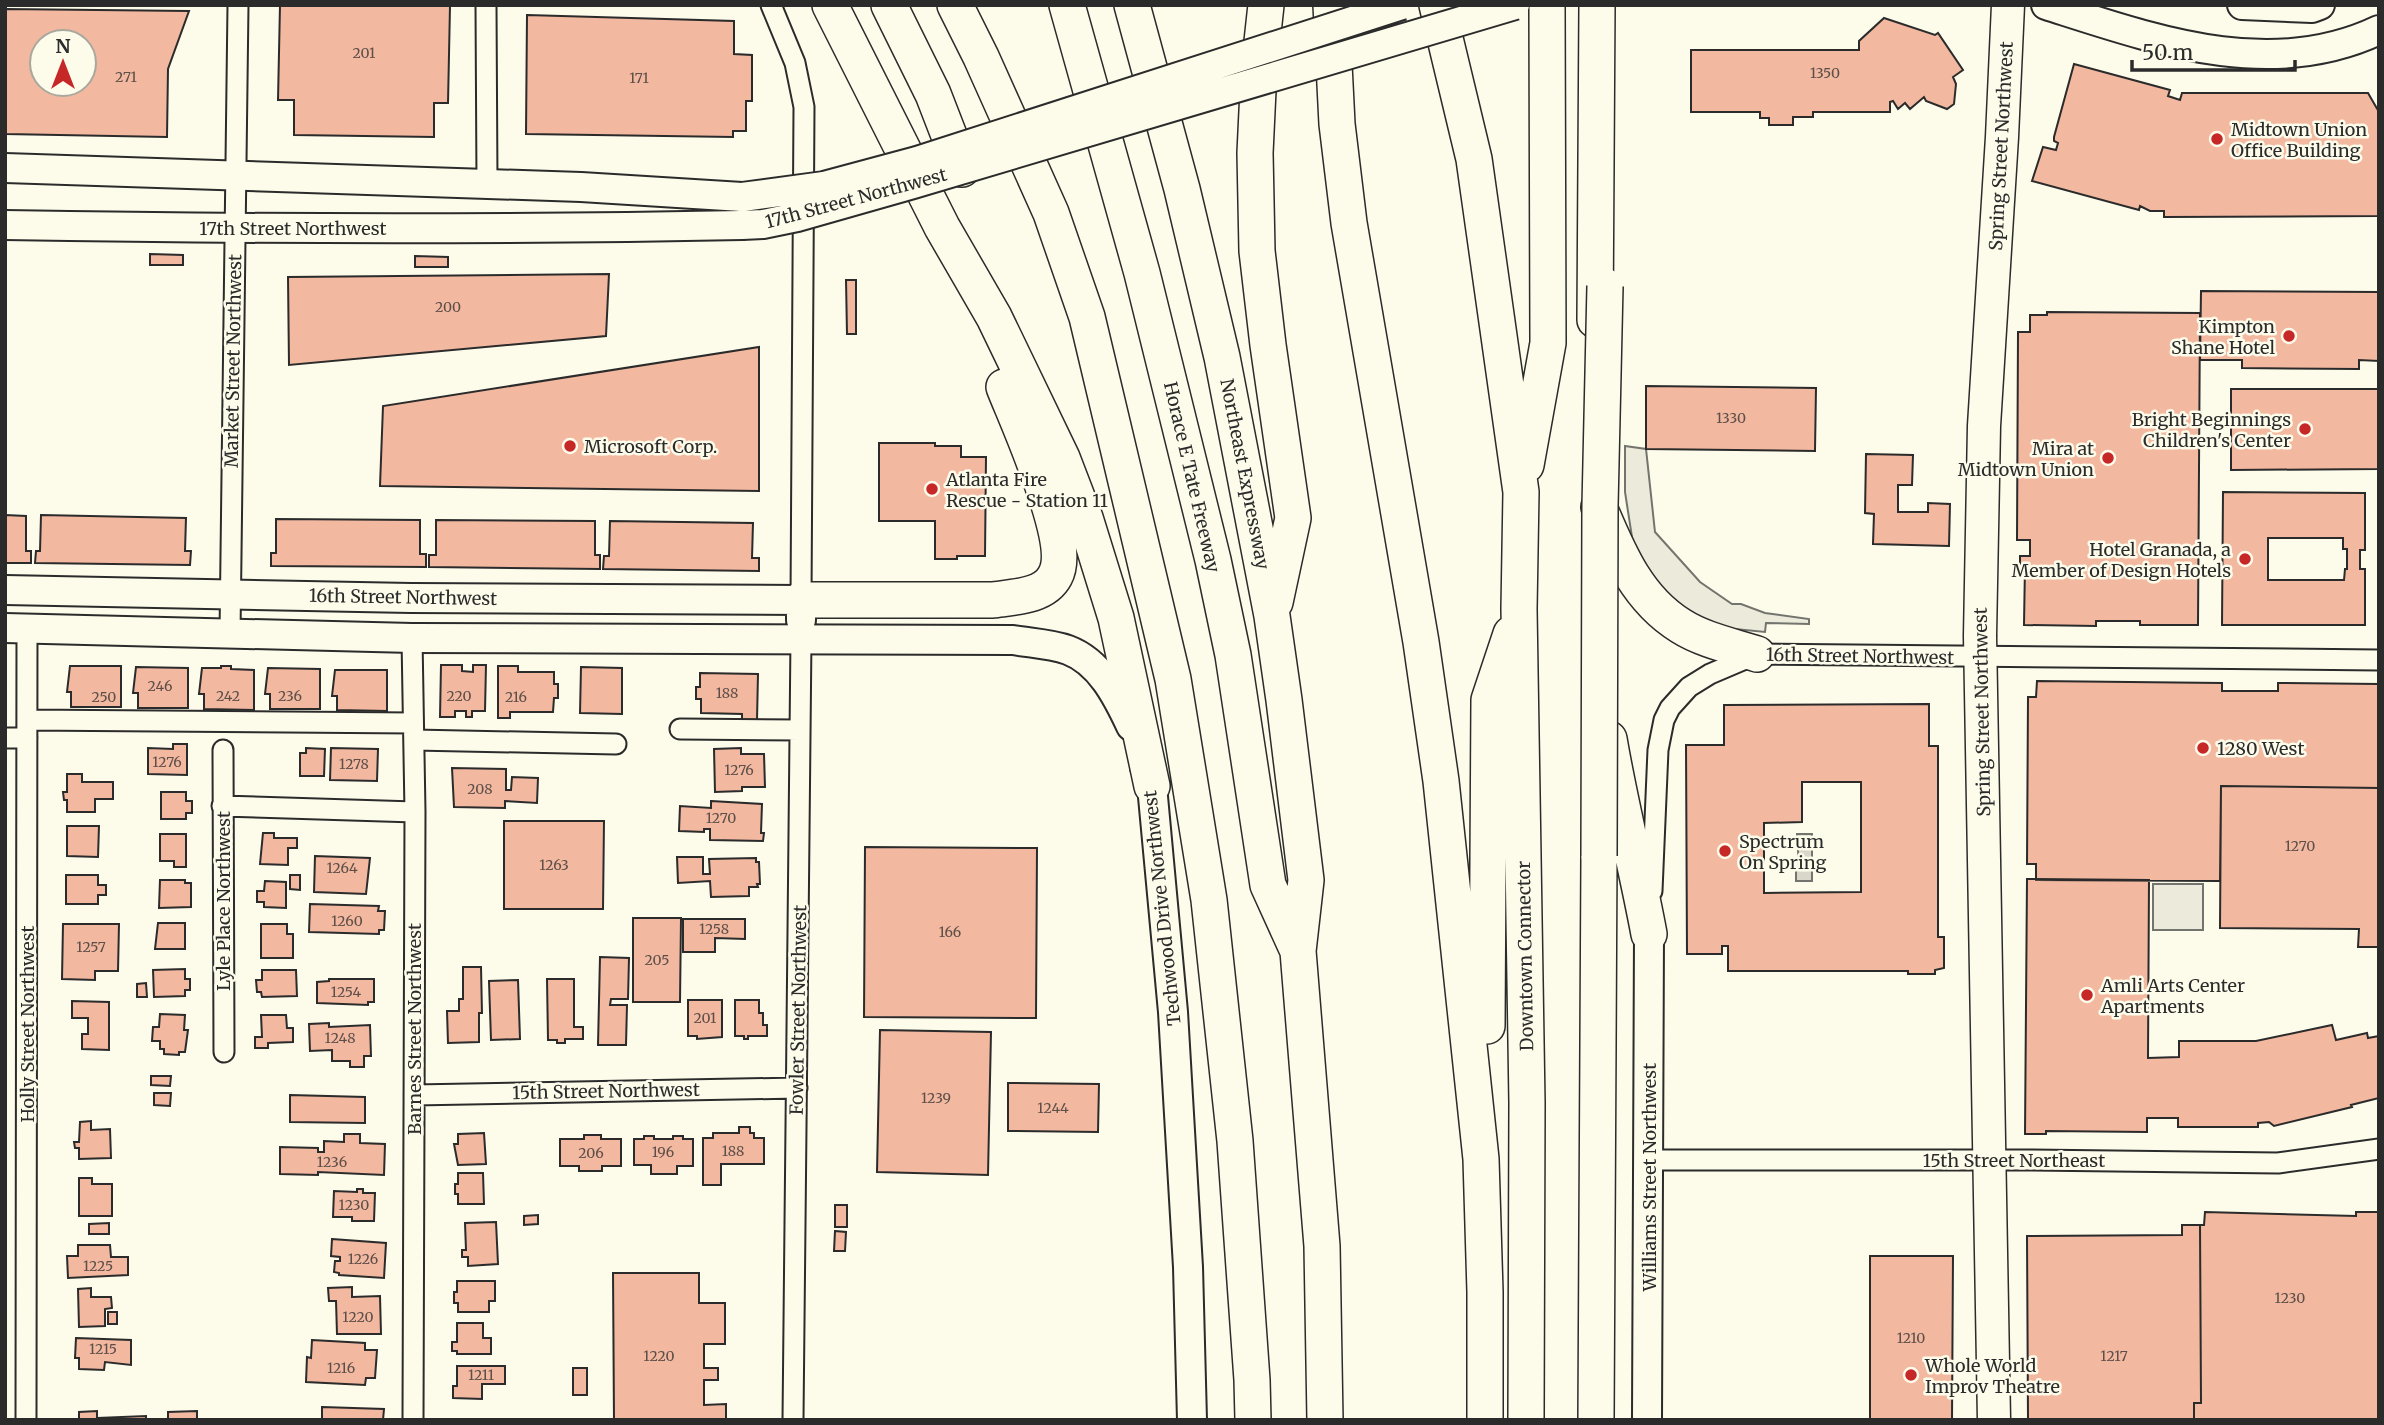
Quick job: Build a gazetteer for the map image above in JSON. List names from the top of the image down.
{
  "streets": {
    "highway": ["Northeast Expressway", "Horace E Tate Freeway", "Downtown Connector"],
    "main road": [
      "Spring Street Northwest",
      "17th Street Northwest",
      "16th Street Northwest",
      "Techwood Drive Northwest",
      "Fowler Street Northwest",
      "Williams Street Northwest"
    ],
    "street": [
      "Market Street Northwest",
      "Lyle Place Northwest",
      "Holly Street Northwest",
      "Barnes Street Northwest",
      "15th Street Northwest",
      "15th Street Northeast"
    ]
  },
  "crossings": [
    ["Spring Street Northwest", "16th Street Northwest"],
    ["Spring Street Northwest", "15th Street Northeast"],
    ["17th Street Northwest", "Market Street Northwest"],
    ["Market Street Northwest", "16th Street Northwest"],
    ["Northeast Expressway", "Horace E Tate Freeway"],
    ["16th Street Northwest", "Fowler Street Northwest"],
    ["16th Street Northwest", "Williams Street Northwest"],
    ["Techwood Drive Northwest", "Fowler Street Northwest"],
    ["Fowler Street Northwest", "15th Street Northwest"],
    ["Barnes Street Northwest", "15th Street Northwest"],
    ["15th Street Northeast", "Williams Street Northwest"]
  ],
  "places": [
    "Midtown Union Office Building",
    "Kimpton Shane Hotel",
    "Bright Beginnings Children's Center",
    "Microsoft Corp.",
    "Mira at Midtown Union",
    "Atlanta Fire Rescue - Station 11",
    "Hotel Granada, a Member of Design Hotels",
    "1280 West",
    "Spectrum On Spring",
    "Amli Arts Center Apartments",
    "Whole World Improv Theatre"
  ],
  "house_numbers": [
    "201",
    "1350",
    "271",
    "171",
    "200",
    "1330",
    "246",
    "188",
    "242",
    "236",
    "220",
    "250",
    "216",
    "1276",
    "1278",
    "1276",
    "208",
    "1270",
    "1270",
    "1263",
    "1264",
    "1260",
    "1258",
    "166",
    "1257",
    "205",
    "1254",
    "201",
    "1248",
    "1239",
    "1244",
    "188",
    "196",
    "206",
    "1236",
    "1230",
    "1226",
    "1225",
    "1230",
    "1220",
    "1210",
    "1215",
    "1220",
    "1217",
    "1216",
    "1211"
  ],
  "scale_bar": "50 m",
  "north": "top"
}
